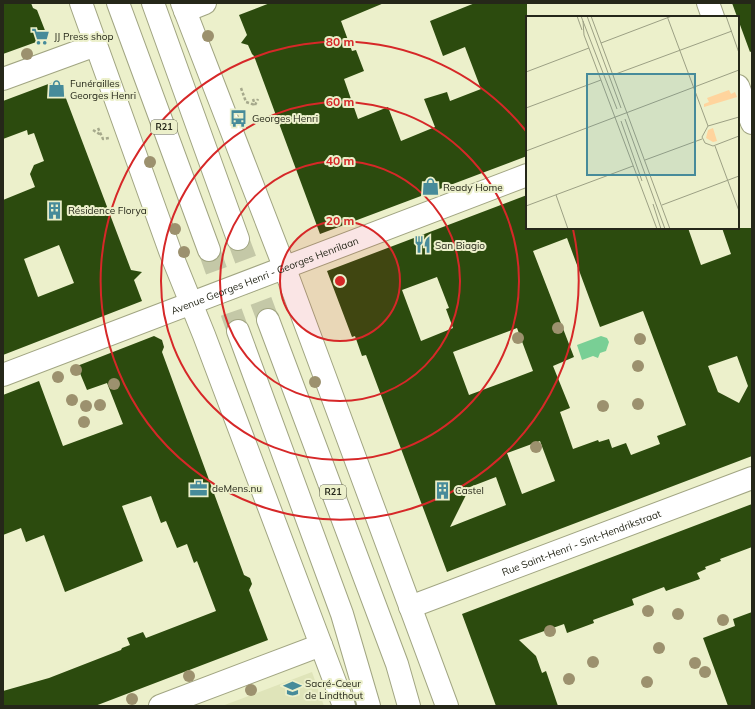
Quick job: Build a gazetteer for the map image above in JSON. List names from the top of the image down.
{
  "streets": {
    "main road": ["R21", "Avenue Georges Henri - Georges Henrilaan", "Rue Saint-Henri - Sint-Hendrikstraat"]
  },
  "places": {
    "supermarket": ["JJ Press shop"],
    "shop": ["Funérailles Georges Henri", "Ready Home"],
    "bus stop": ["Georges Henri"],
    "building": ["Résidence Florya", "Castel"],
    "restaurant": ["San Biagio"],
    "office": ["deMens.nu"],
    "school or university": ["Sacré-Cœur de Lindthout"]
  },
  "rings": [
    "80 m",
    "60 m",
    "40 m",
    "20 m"
  ]
}
